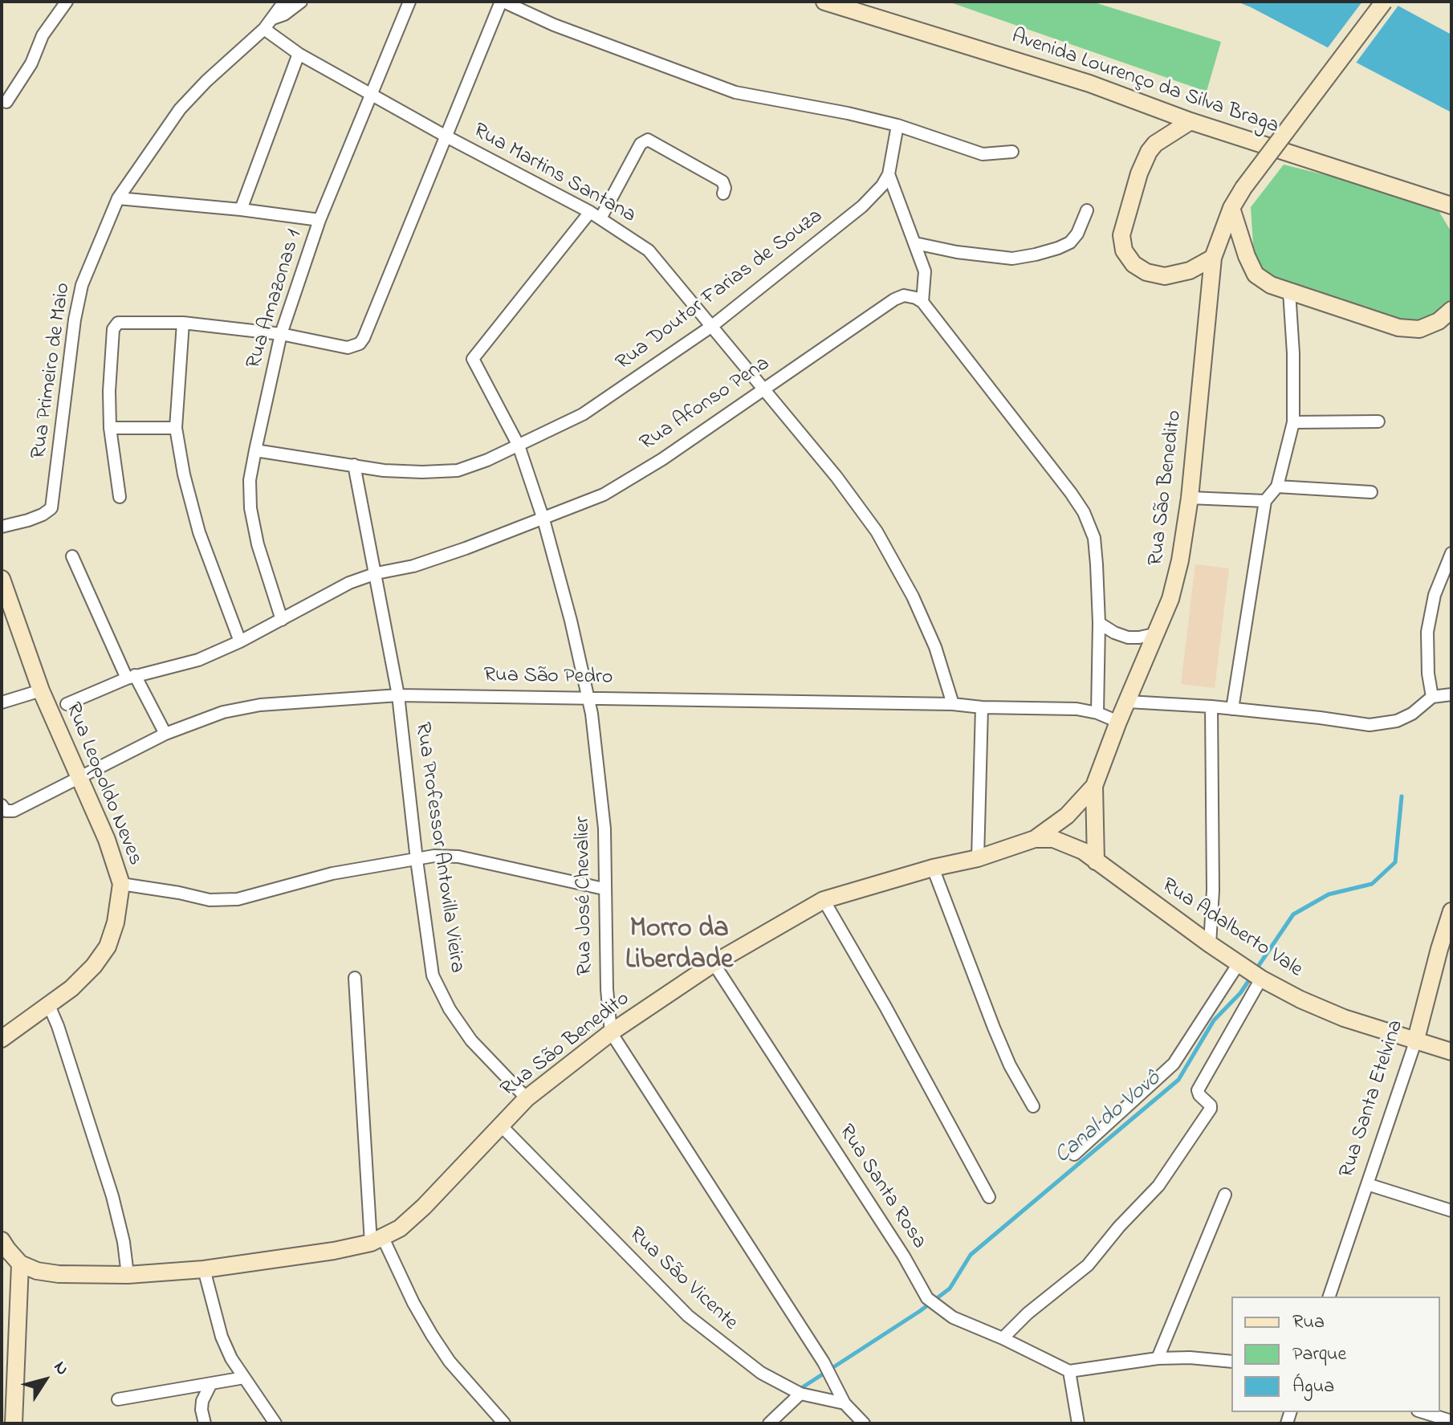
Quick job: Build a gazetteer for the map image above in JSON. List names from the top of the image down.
{
  "streets": {
    "street": [
      "Avenida Lourenço da Silva Braga",
      "Rua Martins Santana",
      "Rua Doutor Farias de Souza",
      "Rua Amazonas 1",
      "Rua Primeiro de Maio",
      "Rua Afonso Pena",
      "Rua São Benedito",
      "Rua São Pedro",
      "Rua Leopoldo Neves",
      "Rua Professor Antovilla Vieira",
      "Rua José Chevalier",
      "Rua Adalberto Vale",
      "Rua Santa Etelvina",
      "Rua Santa Rosa",
      "Rua São Vicente"
    ]
  },
  "crossings": [
    ["Rua Martins Santana", "Rua Doutor Farias de Souza"],
    ["Rua Martins Santana", "Rua Amazonas 1"],
    ["Rua Martins Santana", "Rua Primeiro de Maio"],
    ["Rua Martins Santana", "Rua Afonso Pena"],
    ["Rua Martins Santana", "Rua São Pedro"],
    ["Rua Martins Santana", "Rua José Chevalier"],
    ["Rua Doutor Farias de Souza", "Rua Amazonas 1"],
    ["Rua Doutor Farias de Souza", "Rua Professor Antovilla Vieira"],
    ["Rua Doutor Farias de Souza", "Rua José Chevalier"],
    ["Rua Amazonas 1", "Rua Afonso Pena"],
    ["Rua Afonso Pena", "Rua Professor Antovilla Vieira"],
    ["Rua Afonso Pena", "Rua José Chevalier"],
    ["Rua São Benedito", "Rua São Pedro"],
    ["Rua São Benedito", "Rua Professor Antovilla Vieira"],
    ["Rua São Benedito", "Rua José Chevalier"],
    ["Rua São Benedito", "Rua Adalberto Vale"],
    ["Rua São Benedito", "Rua Santa Rosa"],
    ["Rua São Benedito", "Rua São Vicente"],
    ["Rua São Pedro", "Rua Leopoldo Neves"],
    ["Rua São Pedro", "Rua Professor Antovilla Vieira"],
    ["Rua São Pedro", "Rua José Chevalier"],
    ["Rua José Chevalier", "Rua São Vicente"],
    ["Rua Adalberto Vale", "Rua Santa Etelvina"]
  ],
  "districts": ["Morro da Liberdade"],
  "water": ["Canal do Vovô"],
  "legend": ["Rua", "Parque", "Água"],
  "north": "top right"
}
